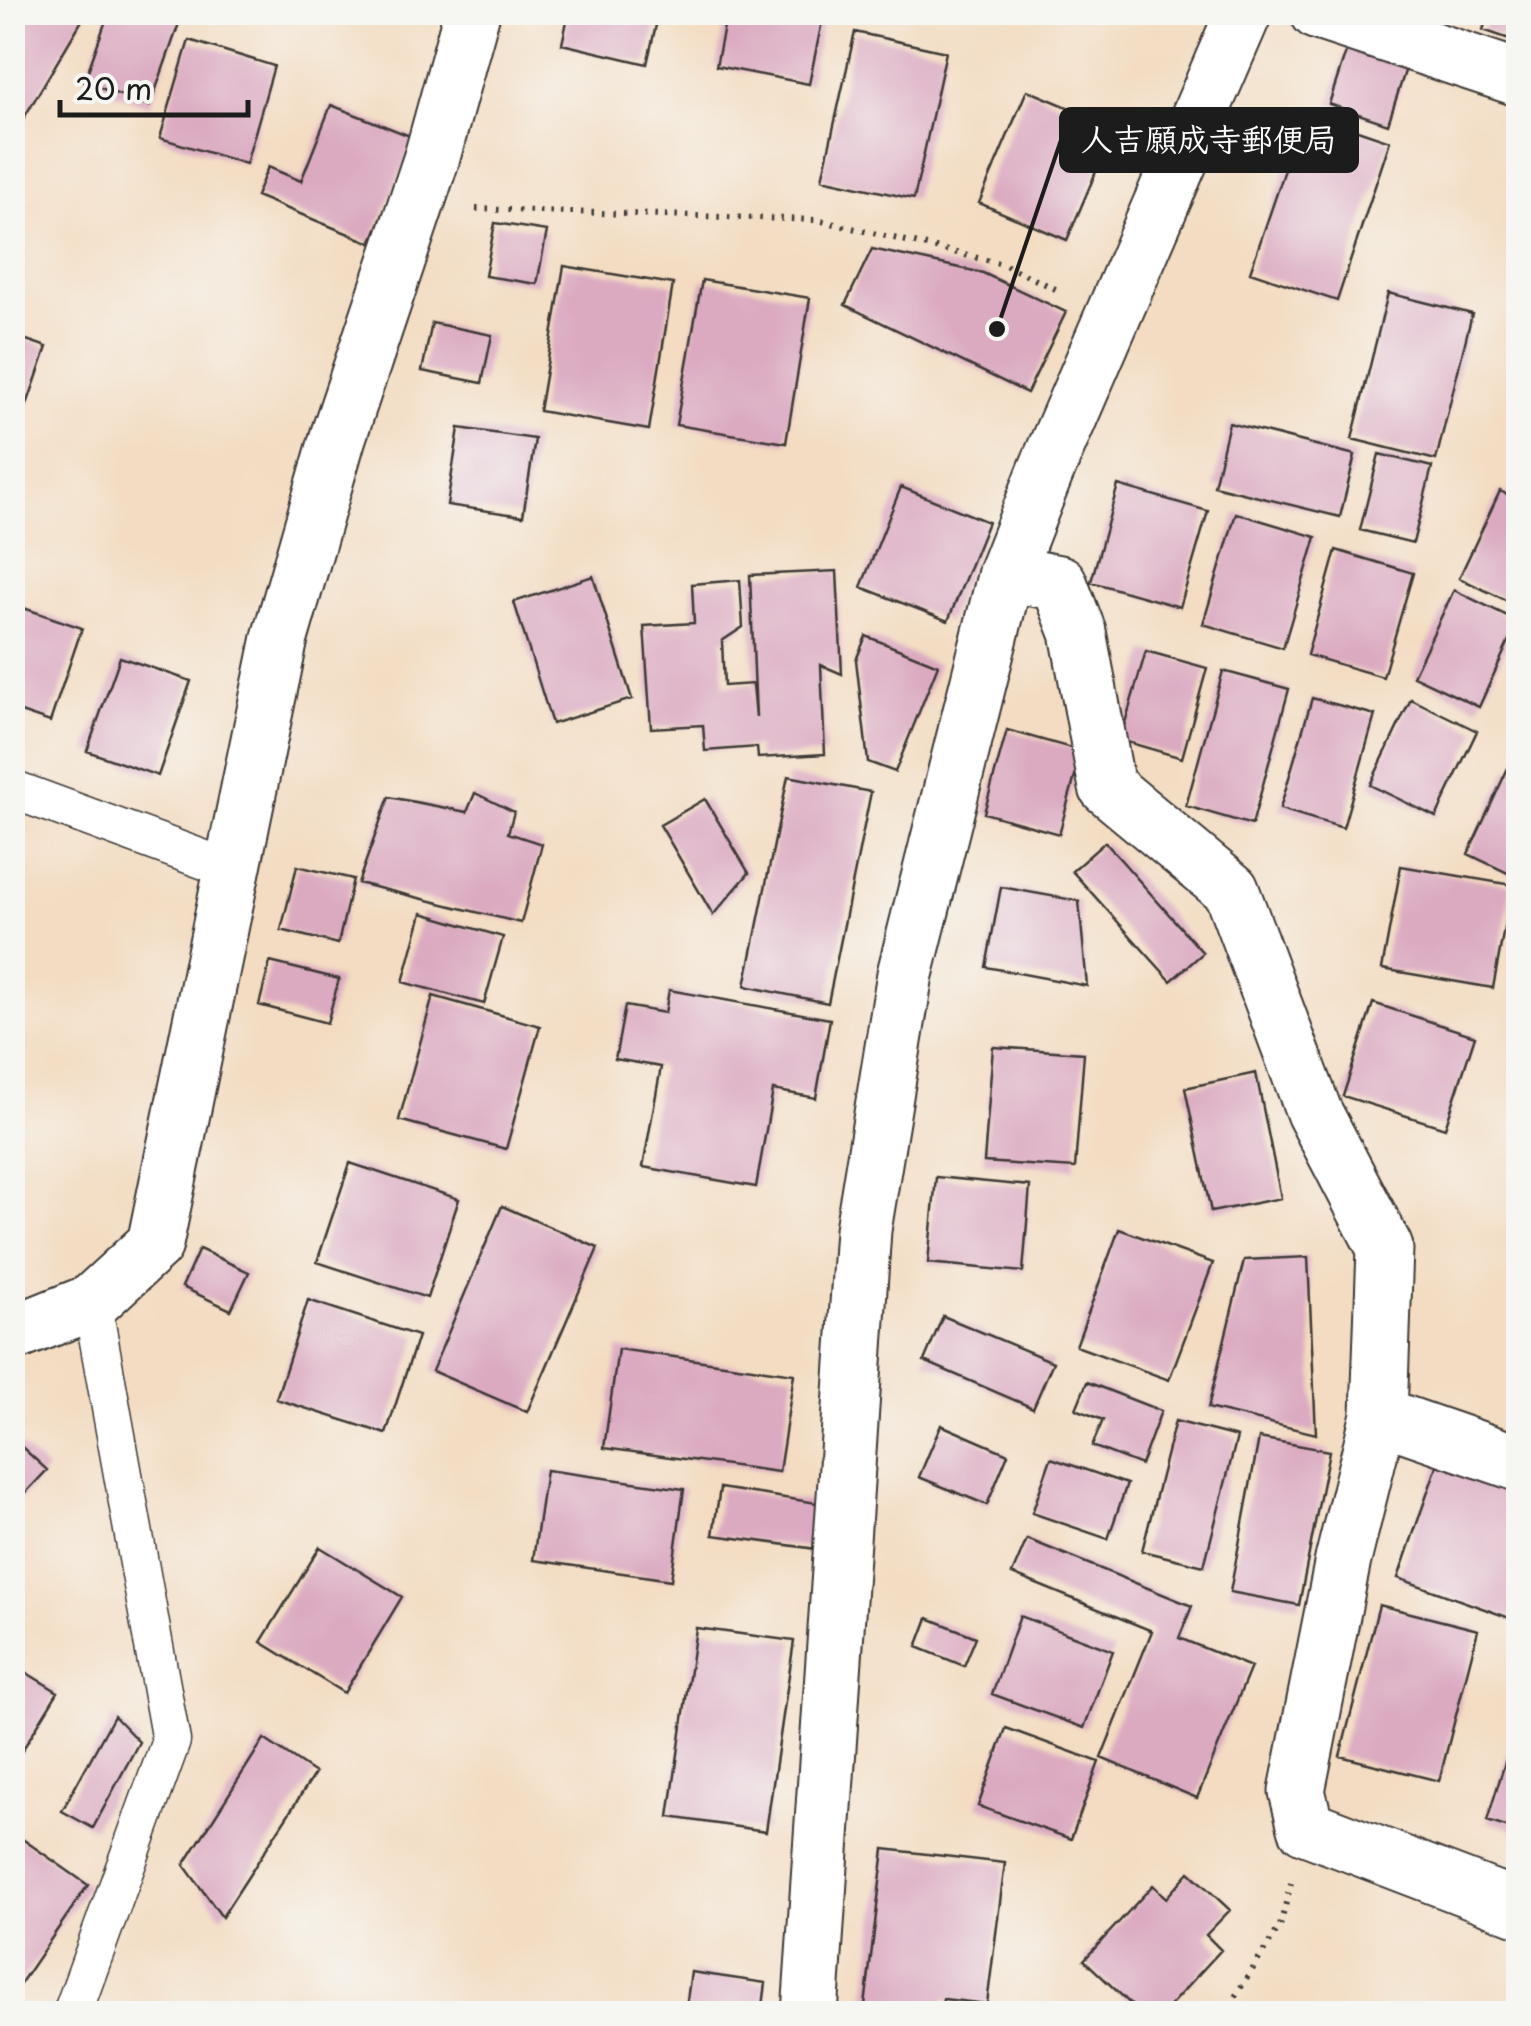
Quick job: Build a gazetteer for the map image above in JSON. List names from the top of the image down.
{
  "places": ["人吉願成寺郵便局"],
  "scale_bar": "20 m"
}
